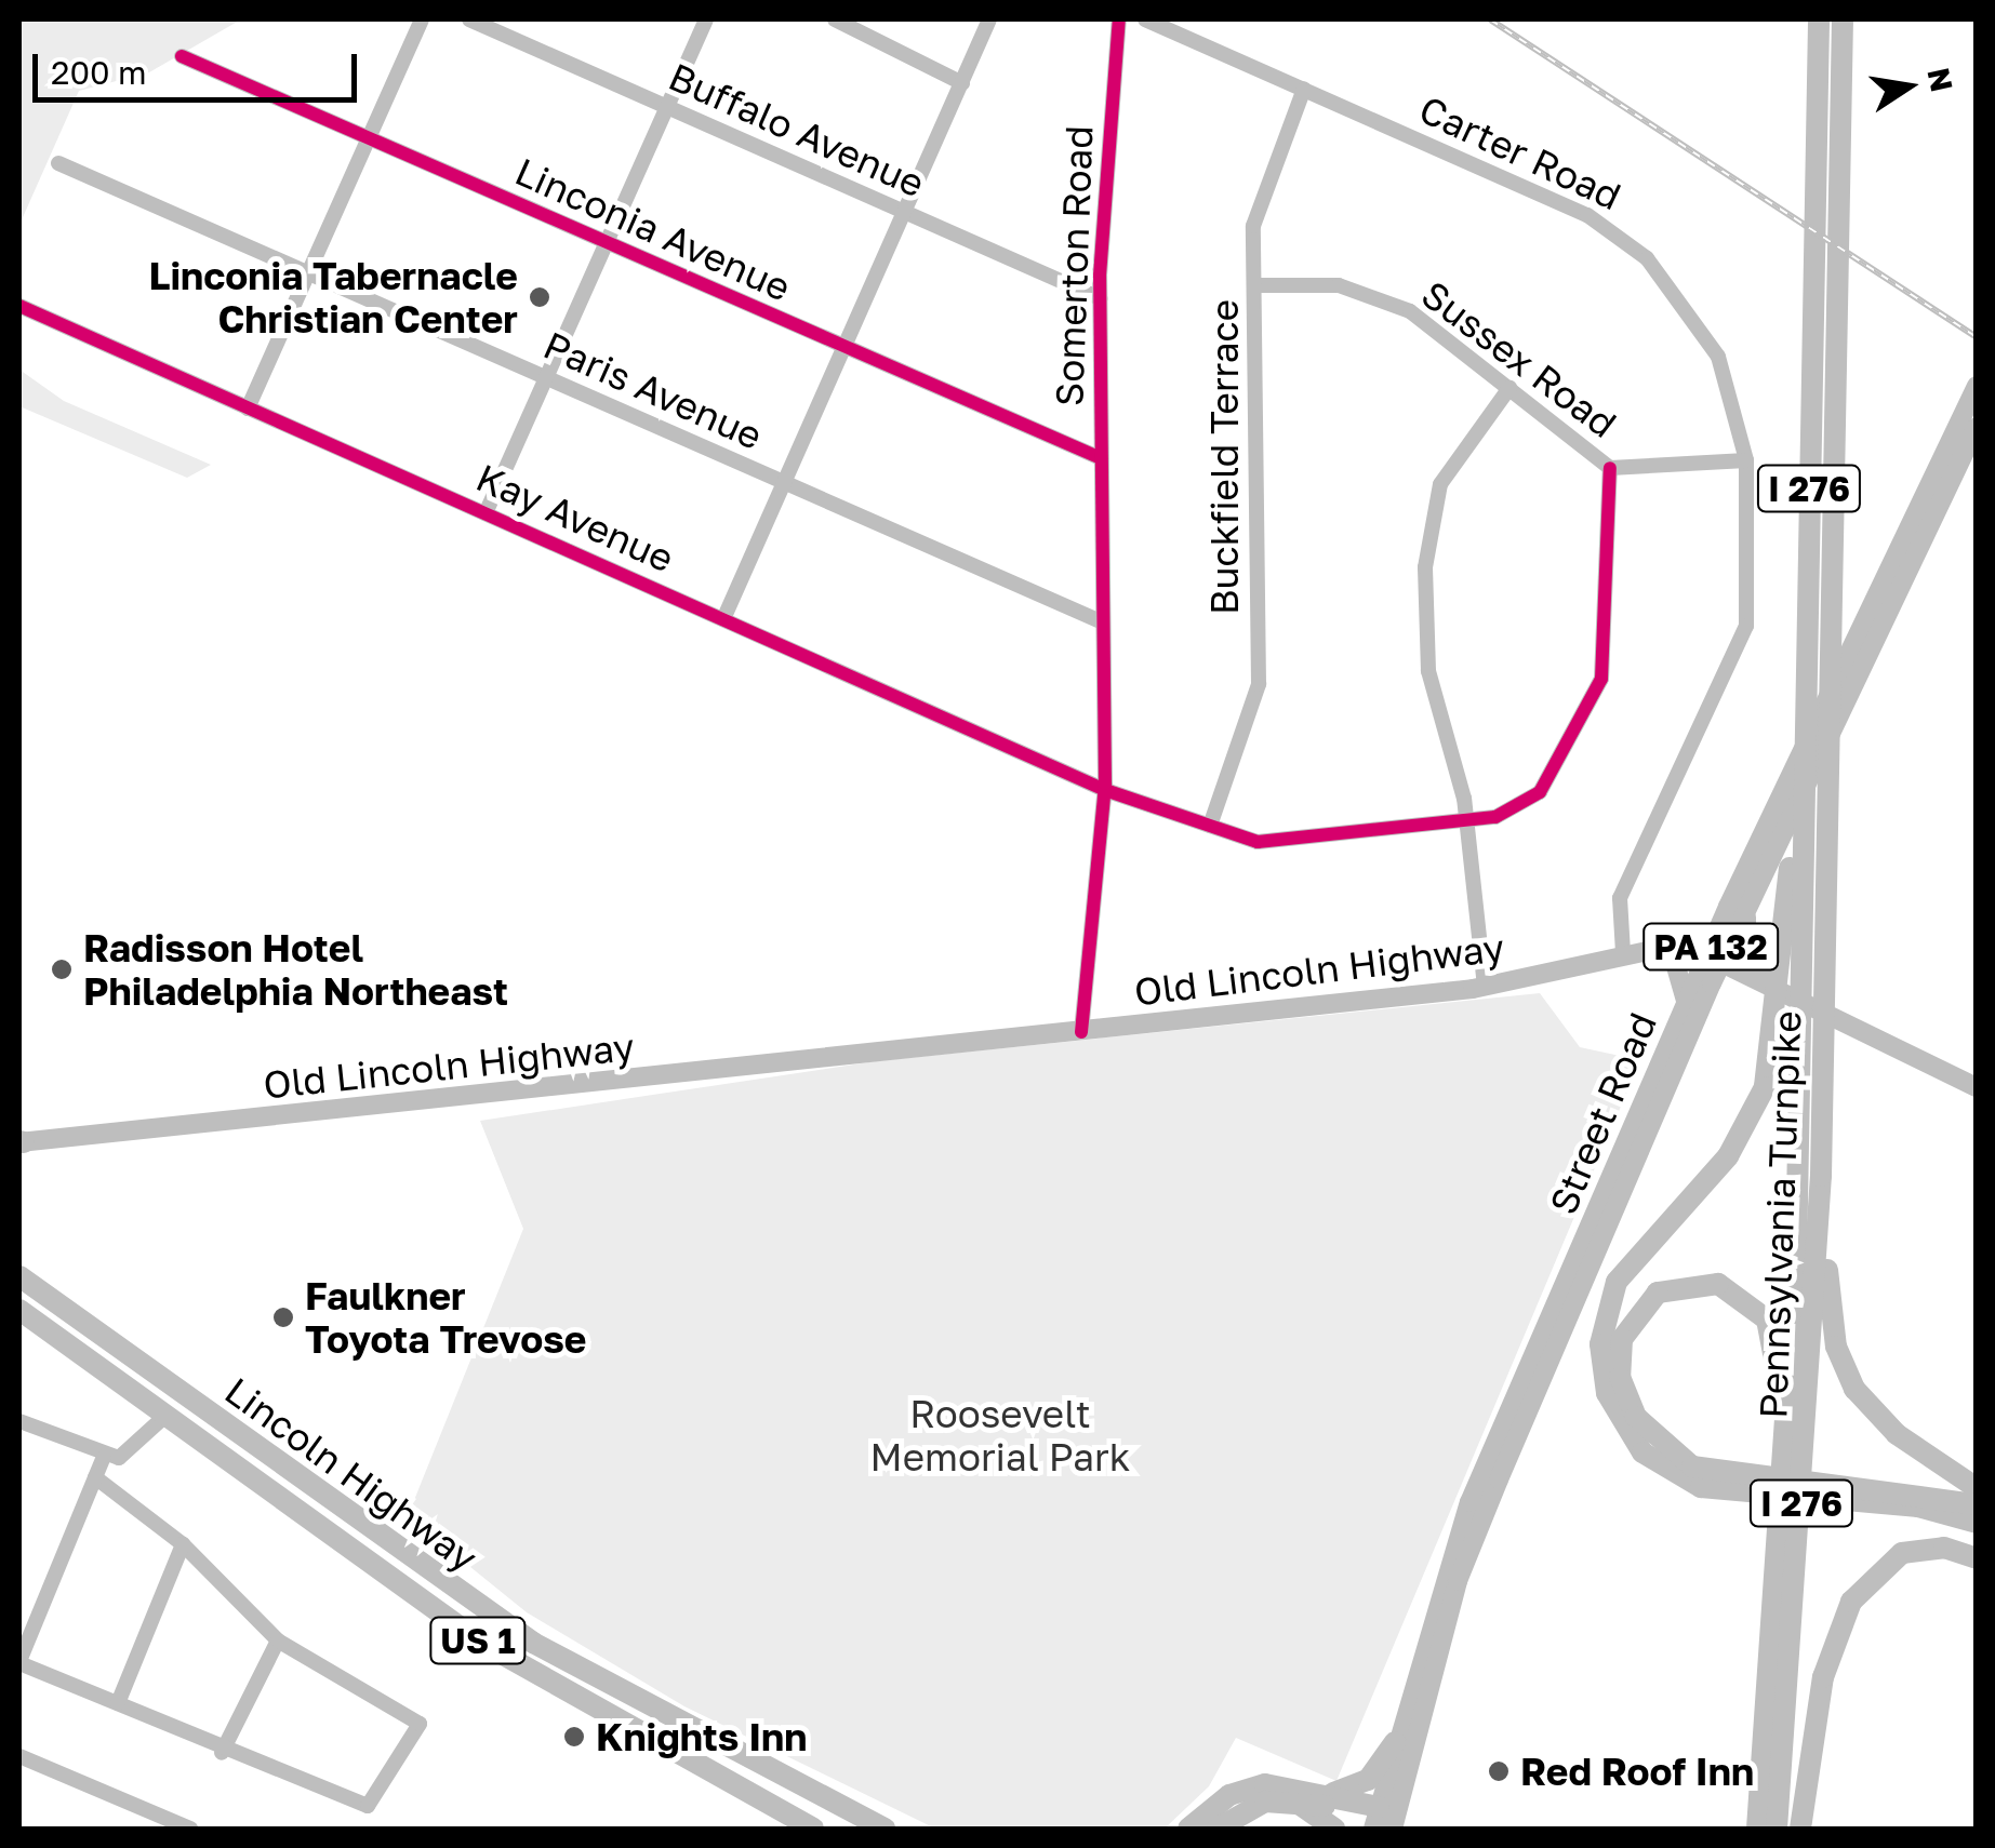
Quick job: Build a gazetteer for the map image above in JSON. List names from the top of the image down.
{
  "streets": {
    "highway": [
      "I 276",
      "Pennsylvania Turnpike",
      "Lincoln Highway",
      "US 1"
    ],
    "main road": ["PA 132", "Old Lincoln Highway", "Street Road"],
    "street": [
      "Buffalo Avenue",
      "Carter Road",
      "Linconia Avenue",
      "Somerton Road",
      "Sussex Road",
      "Paris Avenue",
      "Buckfield Terrace",
      "Kay Avenue"
    ]
  },
  "crossings": [
    ["Buffalo Avenue", "Somerton Road"],
    ["Carter Road", "Sussex Road"],
    ["Carter Road", "Buckfield Terrace"],
    ["Carter Road", "Old Lincoln Highway"],
    ["Linconia Avenue", "Somerton Road"],
    ["Somerton Road", "Paris Avenue"],
    ["Somerton Road", "Kay Avenue"],
    ["Somerton Road", "Old Lincoln Highway"],
    ["Sussex Road", "Buckfield Terrace"],
    ["Sussex Road", "Kay Avenue"],
    ["Buckfield Terrace", "Kay Avenue"],
    ["I 276", "Old Lincoln Highway"],
    ["I 276", "Pennsylvania Turnpike"],
    ["Old Lincoln Highway", "Street Road"],
    ["Old Lincoln Highway", "Pennsylvania Turnpike"]
  ],
  "parks": ["Roosevelt Memorial Park"],
  "places": [
    "Linconia Tabernacle Christian Center",
    "Radisson Hotel Philadelphia Northeast",
    "Faulkner Toyota Trevose",
    "Knights Inn",
    "Red Roof Inn"
  ],
  "scale_bar": "200 m",
  "north": "right"
}
